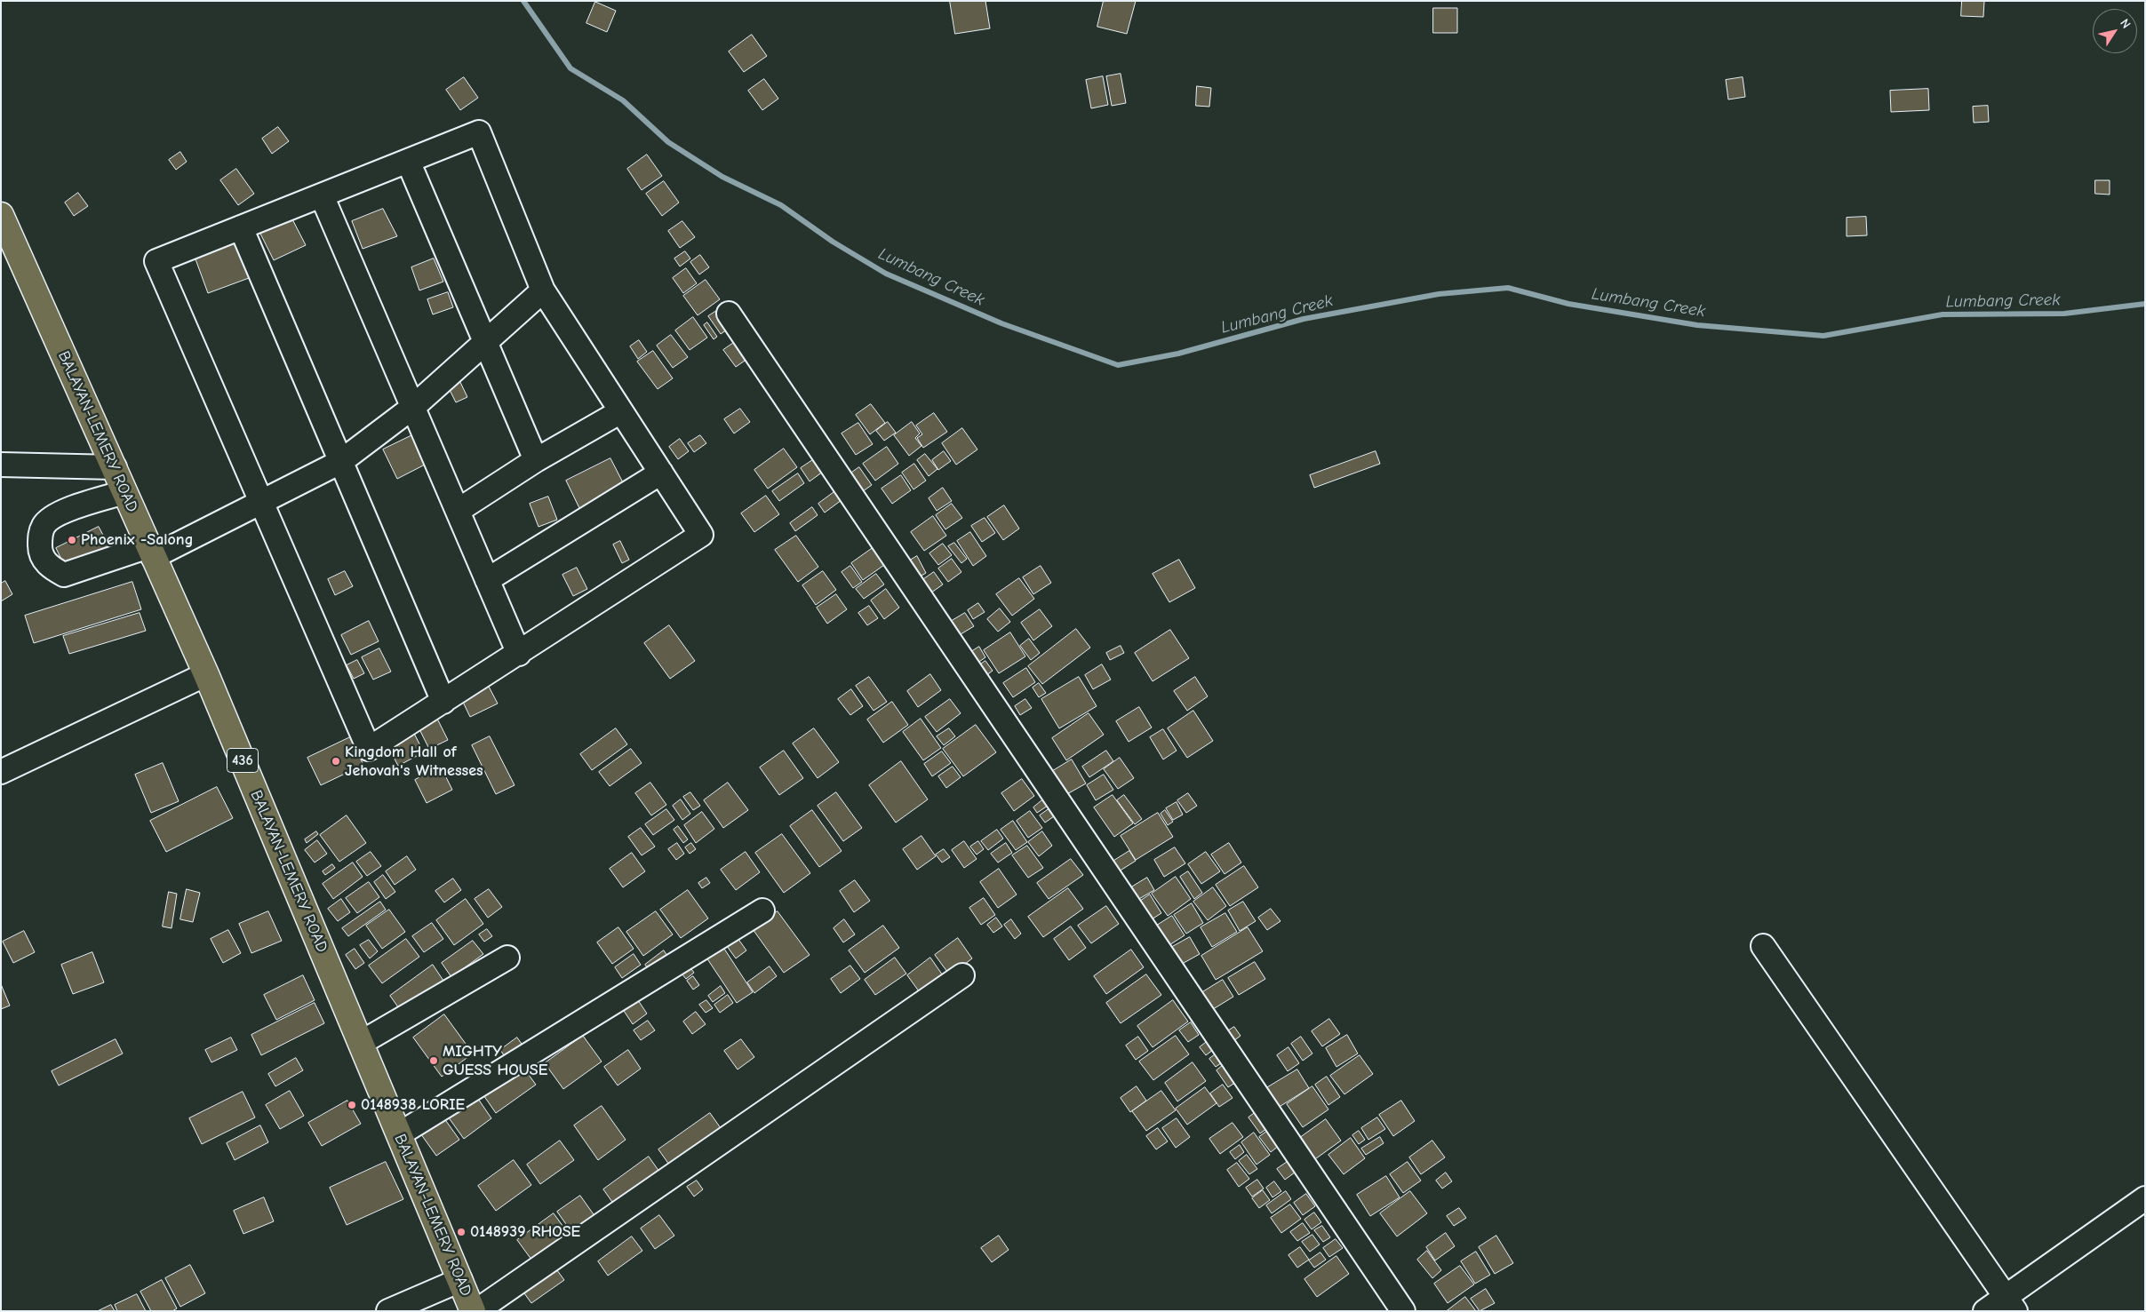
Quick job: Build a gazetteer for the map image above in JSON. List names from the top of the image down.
{
  "streets": {
    "main road": ["BALAYAN-LEMERY ROAD", "436"]
  },
  "water": ["Lumbang Creek"],
  "places": [
    "Phoenix -Salong",
    "Kingdom Hall of Jehovah's Witnesses",
    "MIGHTY GUESS HOUSE",
    "0148938 LORIE",
    "0148939 RHOSE"
  ],
  "north": "top right"
}
